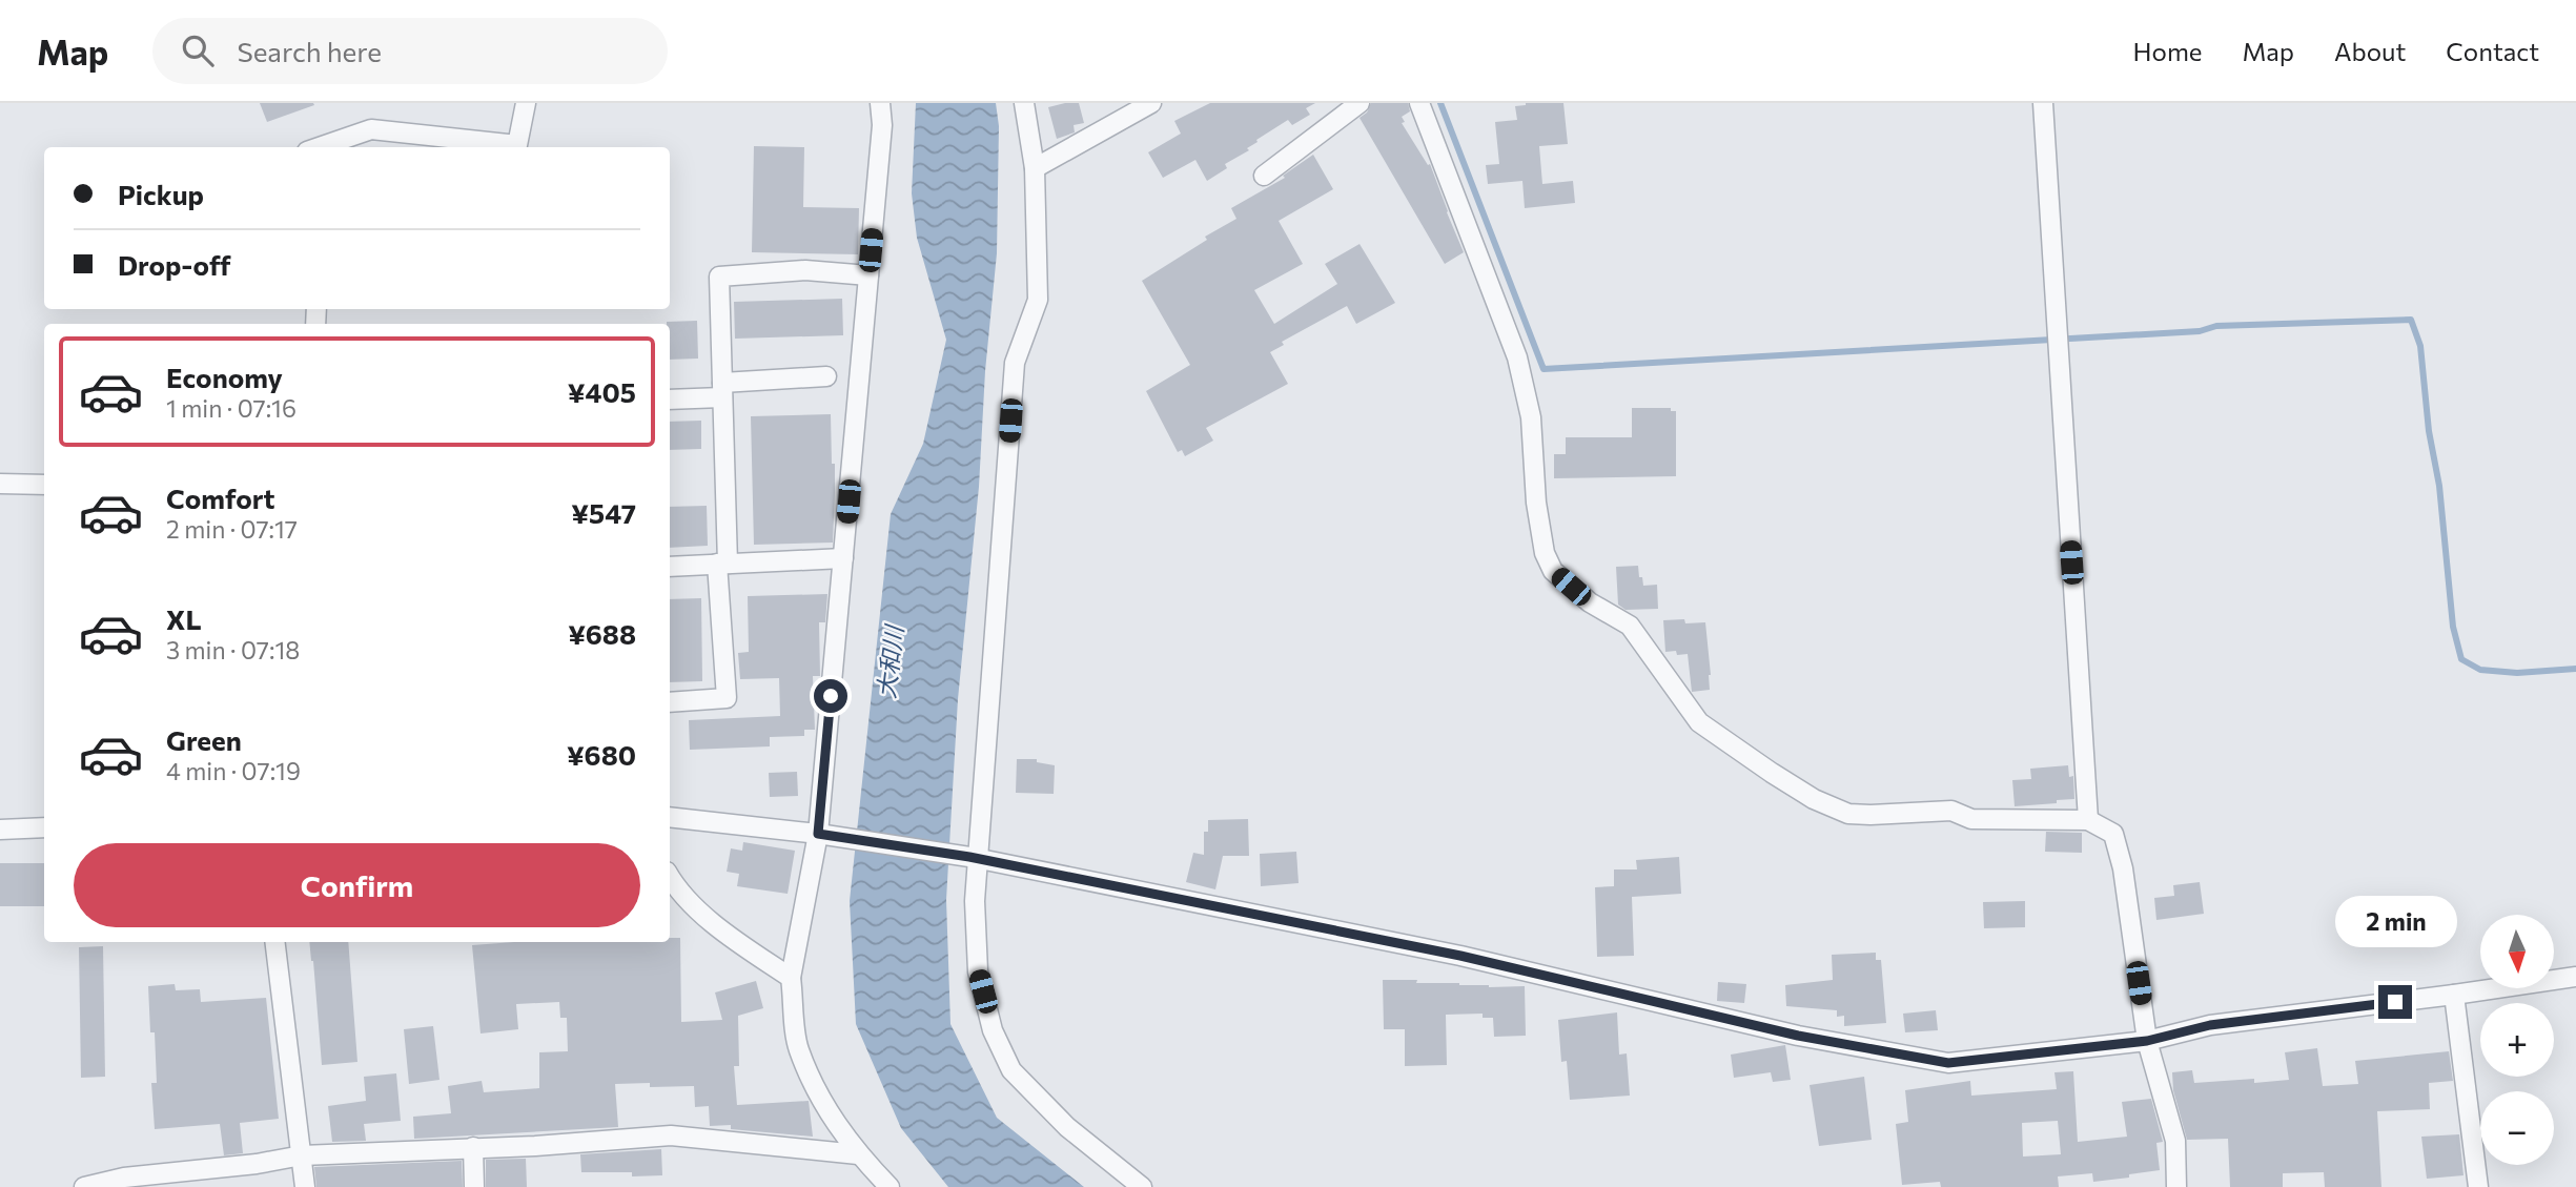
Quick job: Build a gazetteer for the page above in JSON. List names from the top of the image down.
{
  "water": ["大和川"],
  "north": "bottom",
  "page": {
    "header": "Map",
    "search": "Search here",
    "nav": [
      "Home",
      "Map",
      "About",
      "Contact"
    ],
    "banner": ["Pickup", "Drop-off"],
    "list": [
      {
        "name": "Economy",
        "note": "1 min · 07:16",
        "value": "¥405"
      },
      {
        "name": "Comfort",
        "note": "2 min · 07:17",
        "value": "¥547"
      },
      {
        "name": "XL",
        "note": "3 min · 07:18",
        "value": "¥688"
      },
      {
        "name": "Green",
        "note": "4 min · 07:19",
        "value": "¥680"
      }
    ],
    "buttons": "Confirm",
    "bubble": "2 min",
    "map_buttons": ["+", "−"]
  }
}
